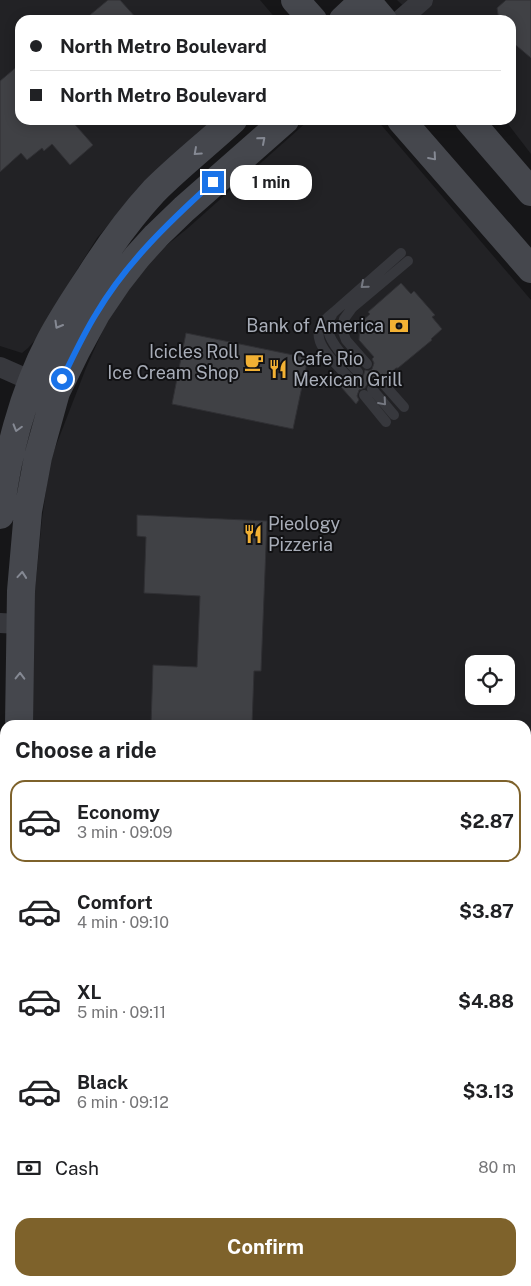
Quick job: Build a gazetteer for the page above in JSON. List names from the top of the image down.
{
  "places": {
    "bank": ["Bank of America"],
    "cafe": ["Icicles Roll Ice Cream Shop"],
    "restaurant": ["Cafe Rio Mexican Grill", "Pieology Pizzeria"]
  },
  "page": {
    "banner": ["North Metro Boulevard", "North Metro Boulevard"],
    "bubble": "1 min",
    "heading": "Choose a ride",
    "list": [
      {
        "name": "Economy",
        "note": "3 min · 09:09",
        "value": "$2.87"
      },
      {
        "name": "Comfort",
        "note": "4 min · 09:10",
        "value": "$3.87"
      },
      {
        "name": "XL",
        "note": "5 min · 09:11",
        "value": "$4.88"
      },
      {
        "name": "Black",
        "note": "6 min · 09:12",
        "value": "$3.13"
      }
    ],
    "pay": ["Cash", "80 m"],
    "buttons": "Confirm"
  }
}
